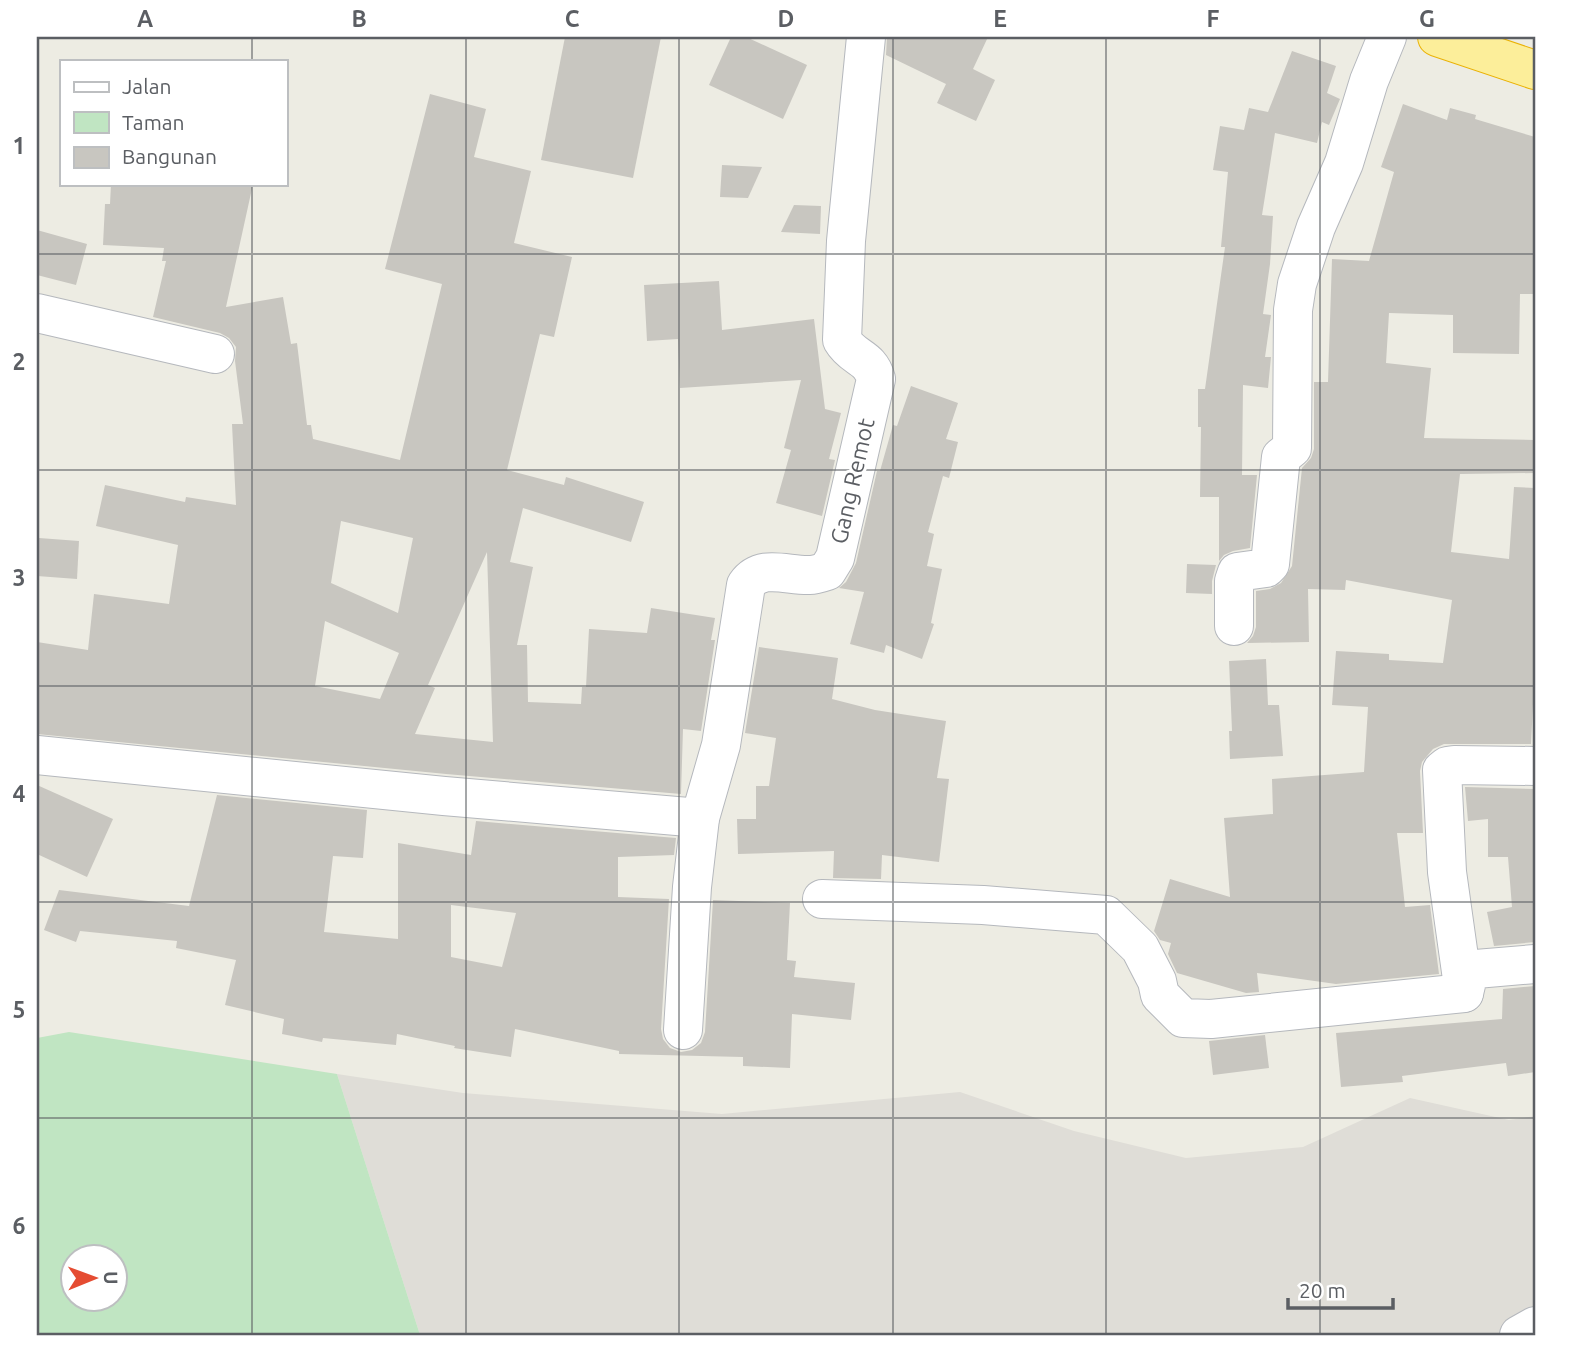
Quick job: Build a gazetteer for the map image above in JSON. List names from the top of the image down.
{
  "streets": {
    "street": ["Gang Remot"]
  },
  "legend": ["Jalan", "Taman", "Bangunan"],
  "scale_bar": "20 m",
  "north": "right",
  "grid": {
    "columns": [
      "A",
      "B",
      "C",
      "D",
      "E",
      "F",
      "G"
    ],
    "rows": [
      "1",
      "2",
      "3",
      "4",
      "5",
      "6"
    ]
  }
}
